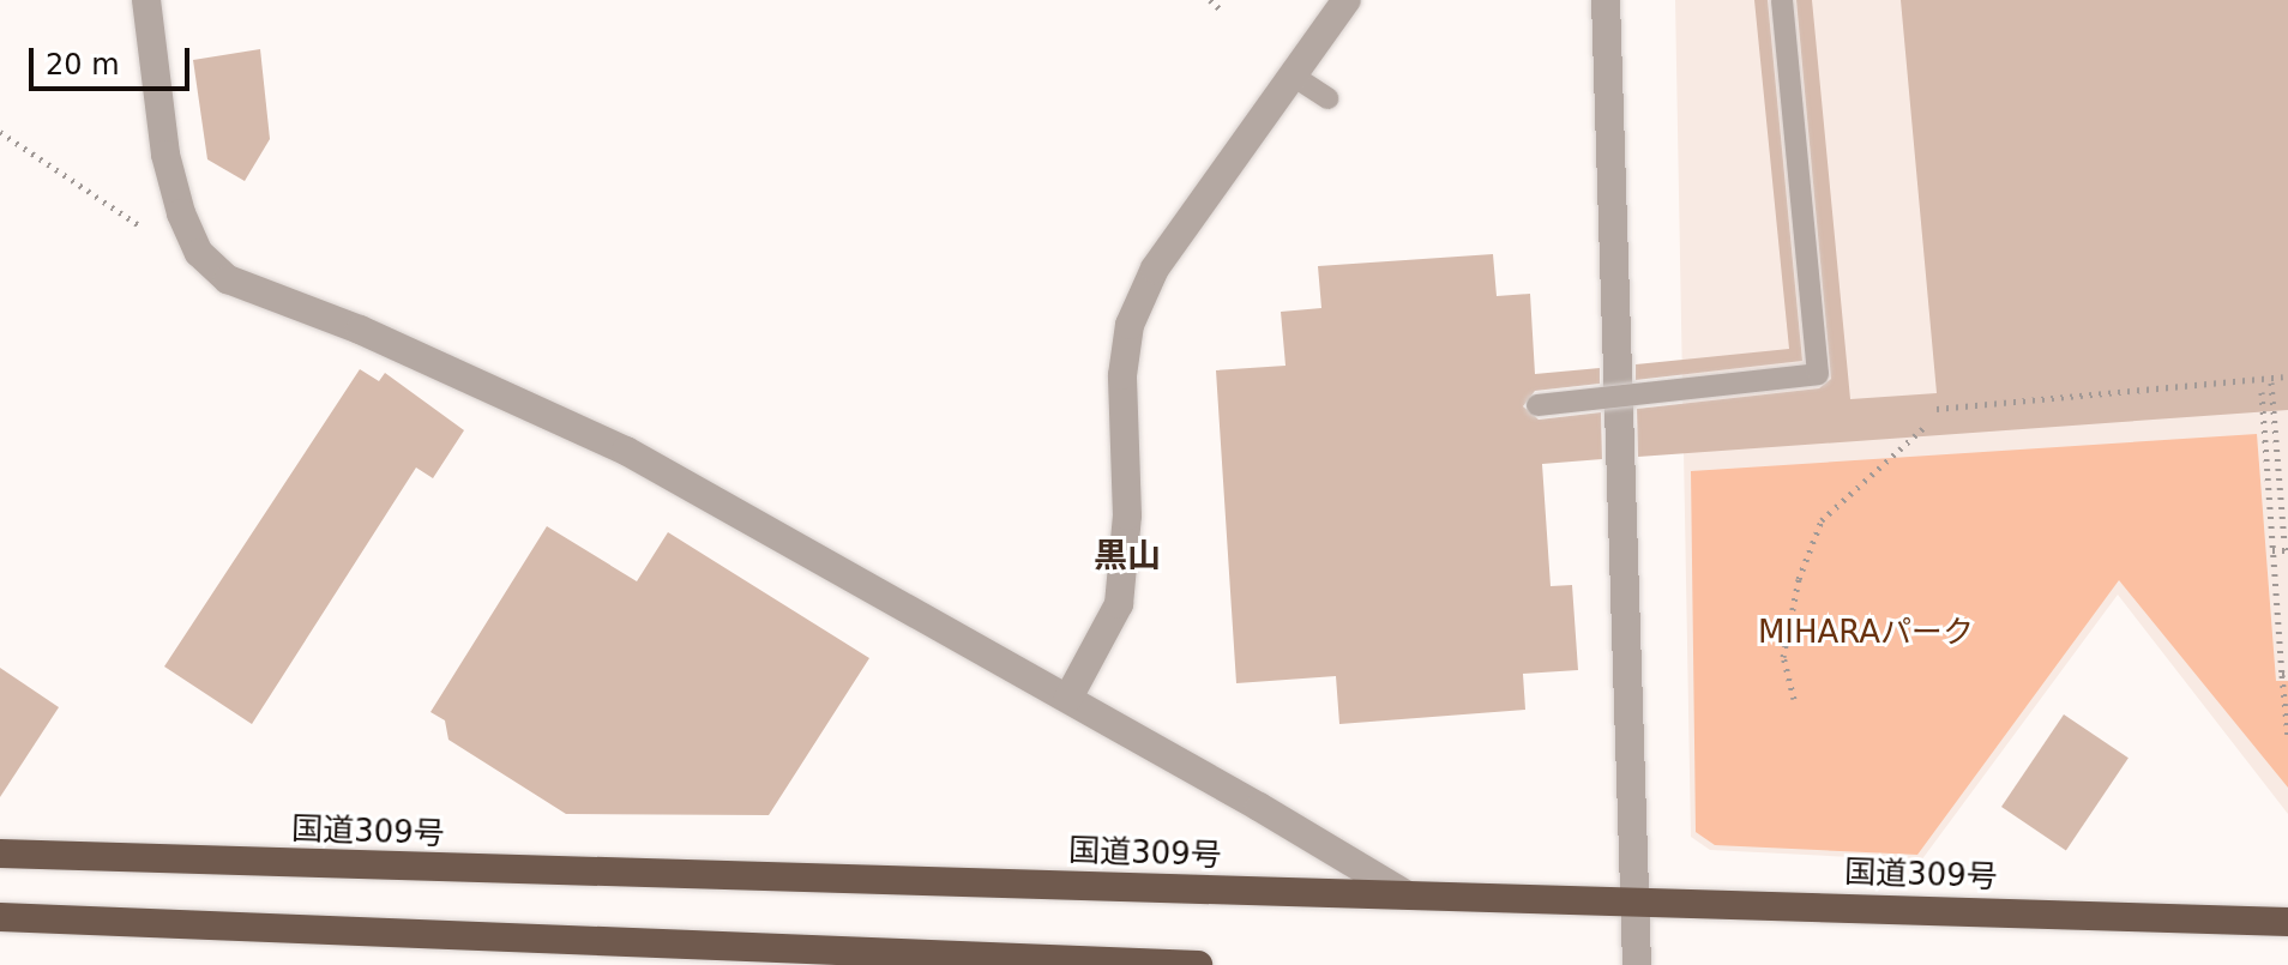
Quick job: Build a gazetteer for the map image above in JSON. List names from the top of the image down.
{
  "streets": {
    "highway": ["国道309号"]
  },
  "districts": ["黒山"],
  "parks": ["MIHARAパーク"],
  "scale_bar": "20 m"
}
